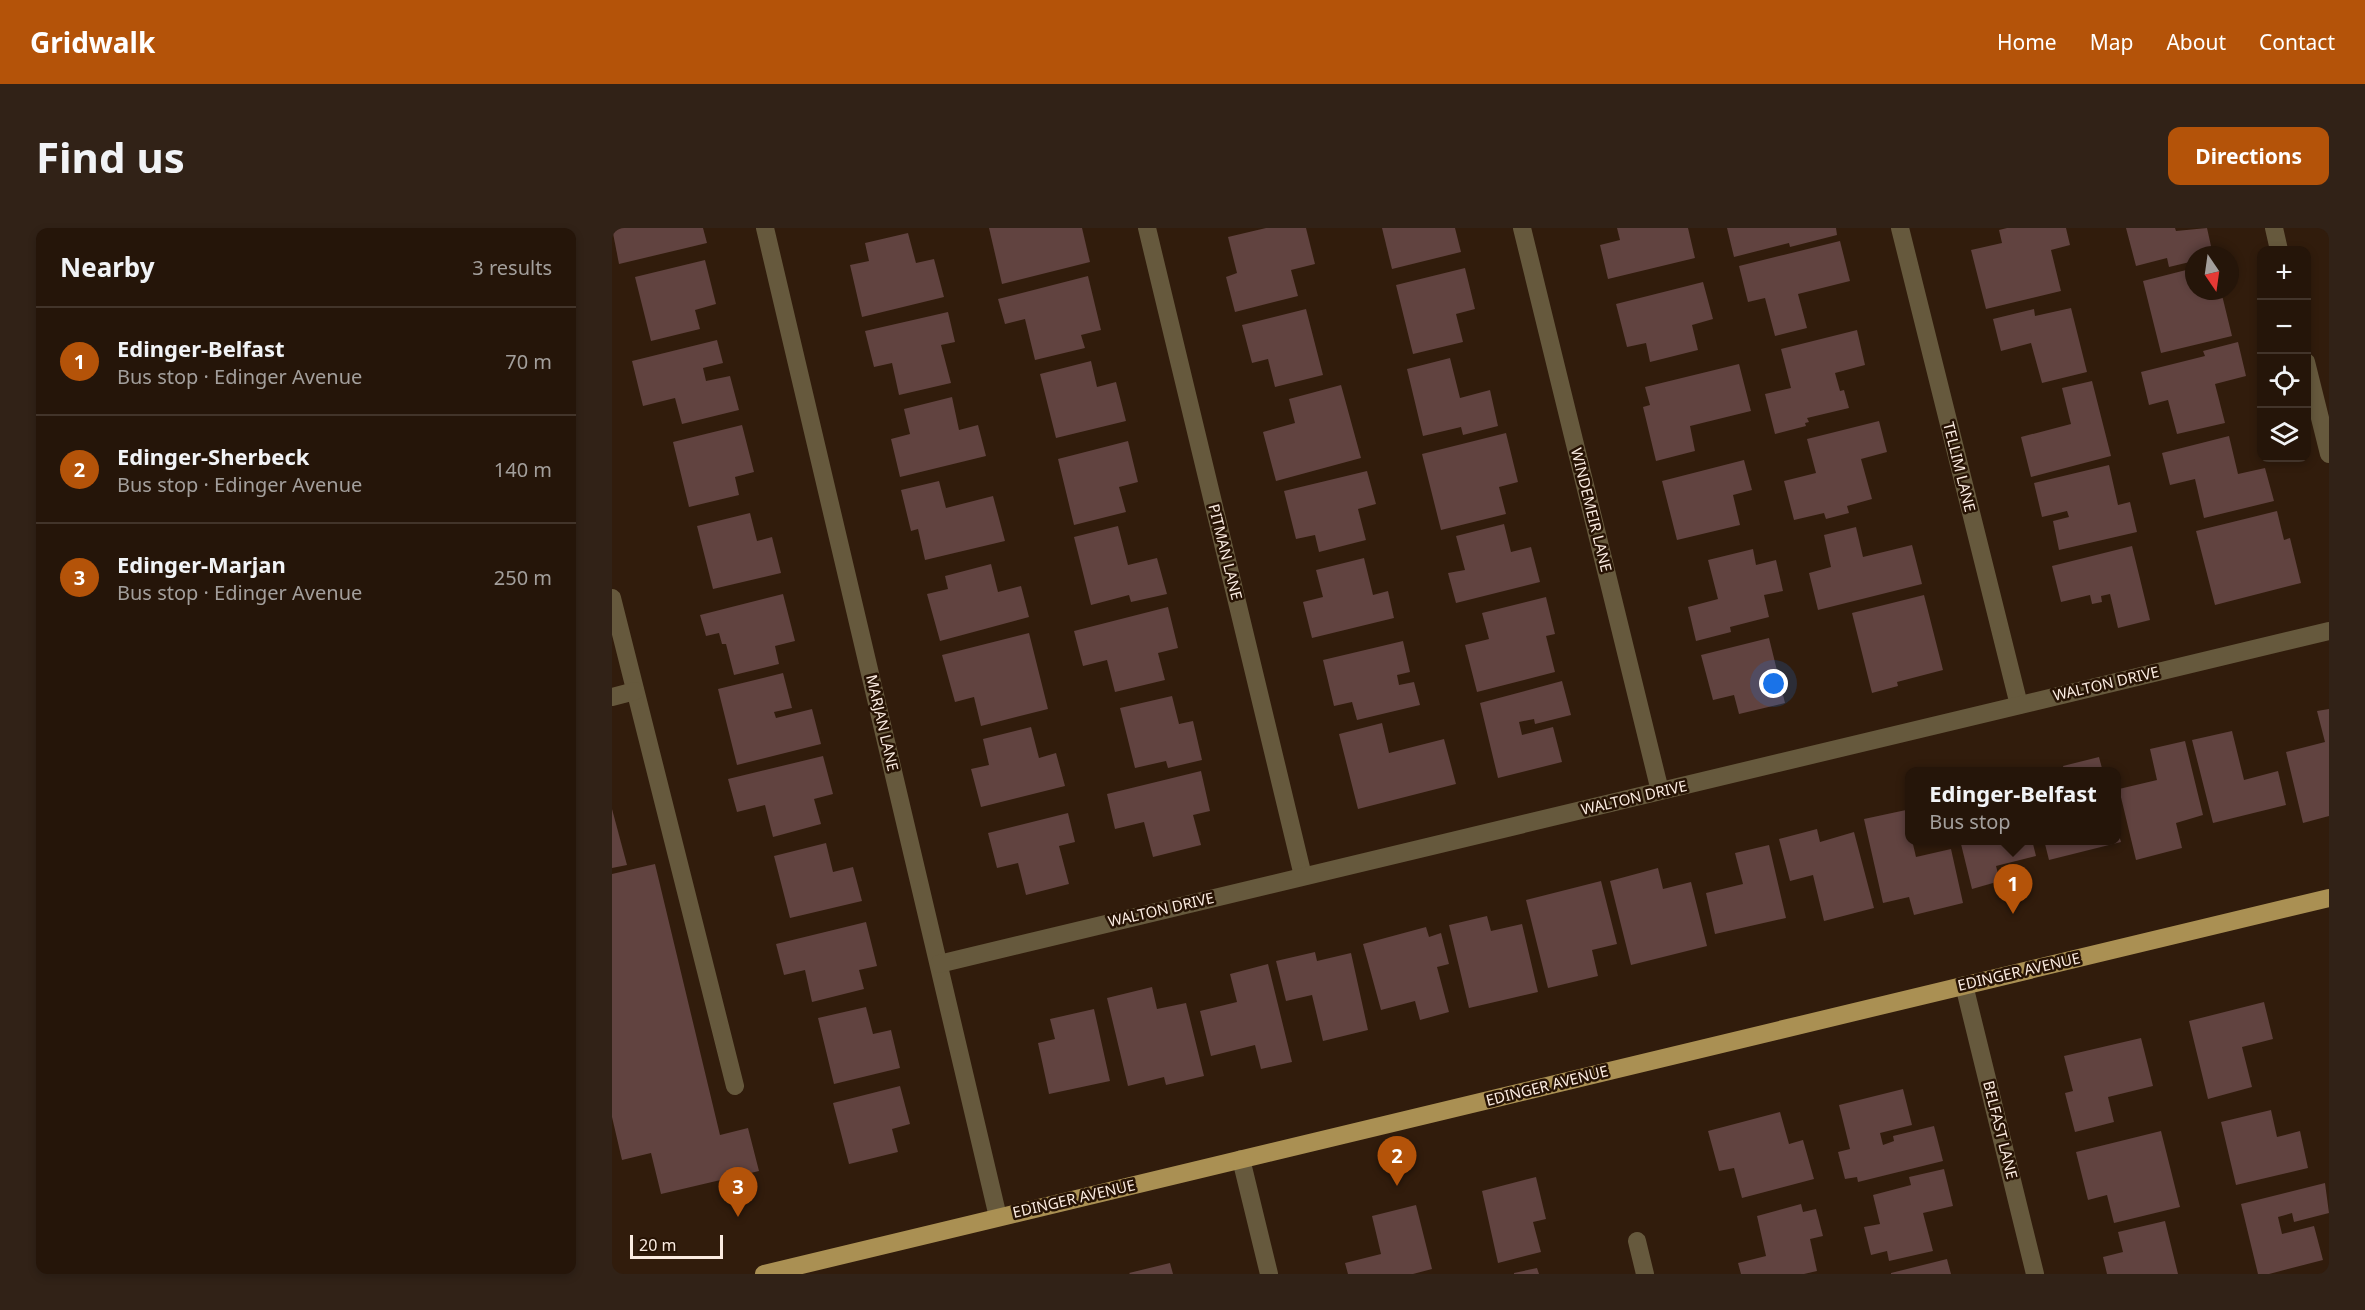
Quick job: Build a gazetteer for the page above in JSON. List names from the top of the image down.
{
  "streets": {
    "main road": ["EDINGER AVENUE"],
    "street": [
      "TELLIM LANE",
      "WINDEMEIR LANE",
      "PITMAN LANE",
      "WALTON DRIVE",
      "MARJAN LANE",
      "BELFAST LANE"
    ]
  },
  "crossings": [
    ["TELLIM LANE", "WALTON DRIVE"],
    ["WINDEMEIR LANE", "WALTON DRIVE"],
    ["PITMAN LANE", "WALTON DRIVE"],
    ["WALTON DRIVE", "MARJAN LANE"],
    ["MARJAN LANE", "EDINGER AVENUE"],
    ["EDINGER AVENUE", "BELFAST LANE"]
  ],
  "scale_bar": "20 m",
  "north": "bottom",
  "page": {
    "header": "Gridwalk",
    "nav": [
      "Home",
      "Map",
      "About",
      "Contact"
    ],
    "buttons": "Directions",
    "title": "Find us",
    "heading": ["Nearby", "3 results"],
    "map_buttons": ["+", "−"],
    "list": [
      {
        "mark": "1",
        "name": "Edinger-Belfast",
        "note": "Bus stop · Edinger Avenue",
        "value": "70 m"
      },
      {
        "mark": "2",
        "name": "Edinger-Sherbeck",
        "note": "Bus stop · Edinger Avenue",
        "value": "140 m"
      },
      {
        "mark": "3",
        "name": "Edinger-Marjan",
        "note": "Bus stop · Edinger Avenue",
        "value": "250 m"
      }
    ],
    "popup": ["Edinger-Belfast", "Bus stop"],
    "pins": ["1", "2", "3"],
    "scale": "20 m"
  }
}
